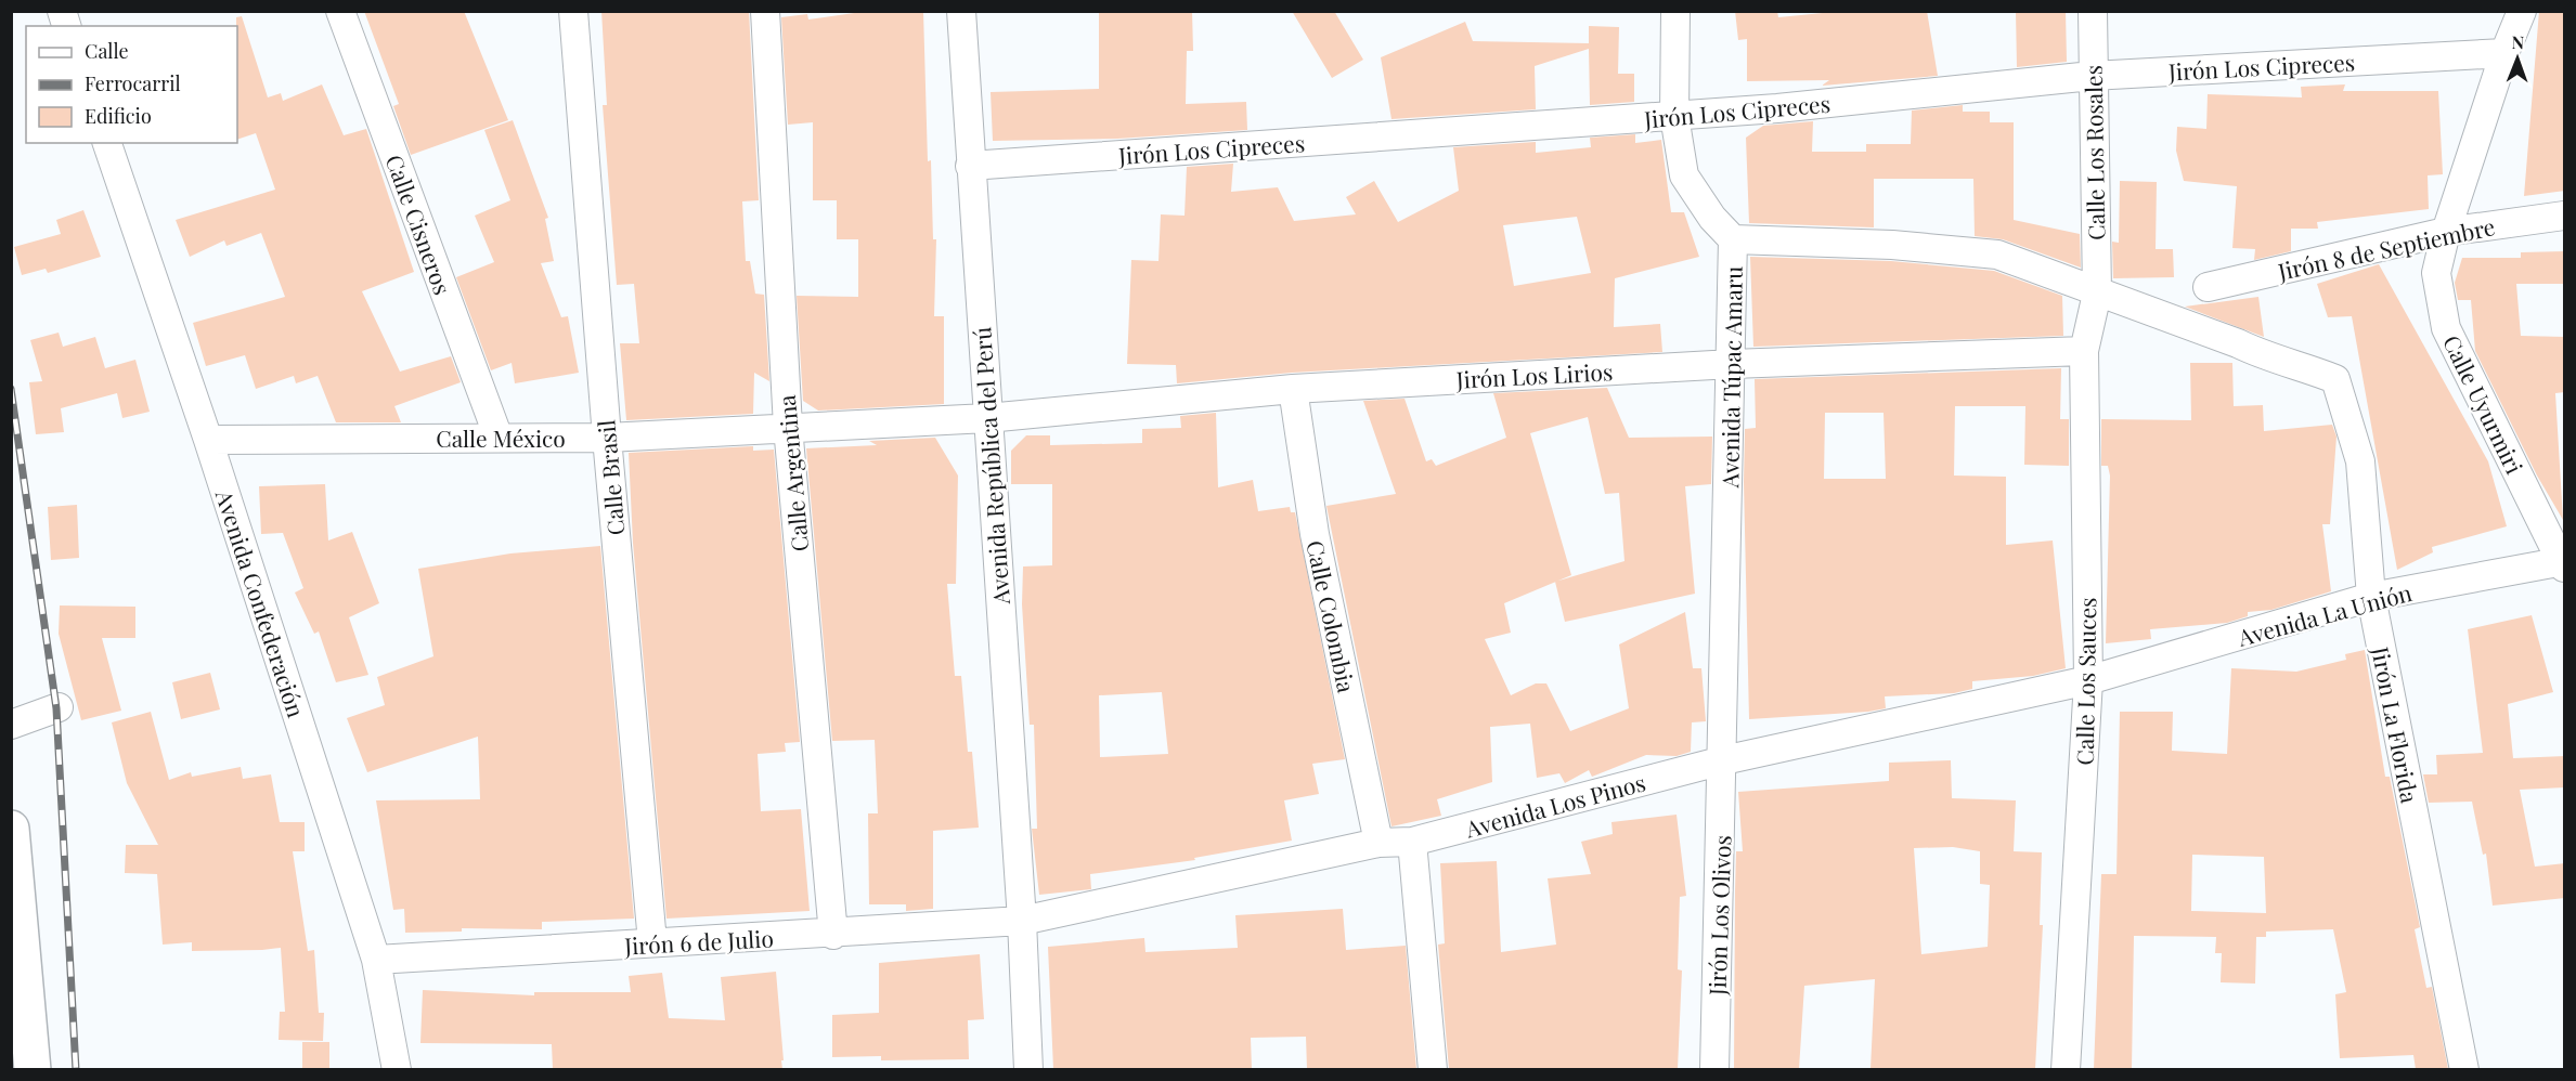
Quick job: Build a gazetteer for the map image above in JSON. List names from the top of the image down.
{
  "streets": {
    "street": [
      "Jirón Los Cipreces",
      "Calle Los Rosales",
      "Calle Cisneros",
      "Jirón 8 de Septiembre",
      "Jirón Los Lirios",
      "Avenida Túpac Amaru",
      "Calle Uyurmiri",
      "Calle México",
      "Avenida República del Perú",
      "Calle Argentina",
      "Calle Brasil",
      "Avenida Confederación",
      "Avenida La Unión",
      "Calle Colombia",
      "Calle Los Sauces",
      "Jirón La Florida",
      "Avenida Los Pinos",
      "Jirón Los Olivos",
      "Jirón 6 de Julio"
    ]
  },
  "crossings": [
    ["Jirón Los Cipreces", "Calle Los Rosales"],
    ["Jirón Los Cipreces", "Avenida Túpac Amaru"],
    ["Jirón Los Cipreces", "Calle Uyurmiri"],
    ["Jirón Los Cipreces", "Avenida República del Perú"],
    ["Calle Los Rosales", "Calle Los Sauces"],
    ["Calle Los Rosales", "Jirón La Florida"],
    ["Calle Cisneros", "Calle México"],
    ["Jirón 8 de Septiembre", "Calle Uyurmiri"],
    ["Jirón Los Lirios", "Avenida Túpac Amaru"],
    ["Jirón Los Lirios", "Calle México"],
    ["Jirón Los Lirios", "Avenida República del Perú"],
    ["Jirón Los Lirios", "Calle Colombia"],
    ["Jirón Los Lirios", "Calle Los Sauces"],
    ["Avenida Túpac Amaru", "Avenida Los Pinos"],
    ["Avenida Túpac Amaru", "Jirón Los Olivos"],
    ["Calle Uyurmiri", "Avenida La Unión"],
    ["Calle México", "Avenida República del Perú"],
    ["Calle México", "Calle Argentina"],
    ["Calle México", "Calle Brasil"],
    ["Calle México", "Avenida Confederación"],
    ["Avenida República del Perú", "Avenida Los Pinos"],
    ["Avenida República del Perú", "Jirón 6 de Julio"],
    ["Calle Argentina", "Jirón 6 de Julio"],
    ["Calle Brasil", "Jirón 6 de Julio"],
    ["Avenida Confederación", "Jirón 6 de Julio"],
    ["Avenida La Unión", "Calle Los Sauces"],
    ["Avenida La Unión", "Jirón La Florida"],
    ["Avenida La Unión", "Avenida Los Pinos"],
    ["Calle Colombia", "Avenida Los Pinos"],
    ["Calle Los Sauces", "Jirón La Florida"],
    ["Calle Los Sauces", "Avenida Los Pinos"],
    ["Avenida Los Pinos", "Jirón Los Olivos"],
    ["Avenida Los Pinos", "Jirón 6 de Julio"]
  ],
  "legend": ["Calle", "Ferrocarril", "Edificio"],
  "north": "top"
}
